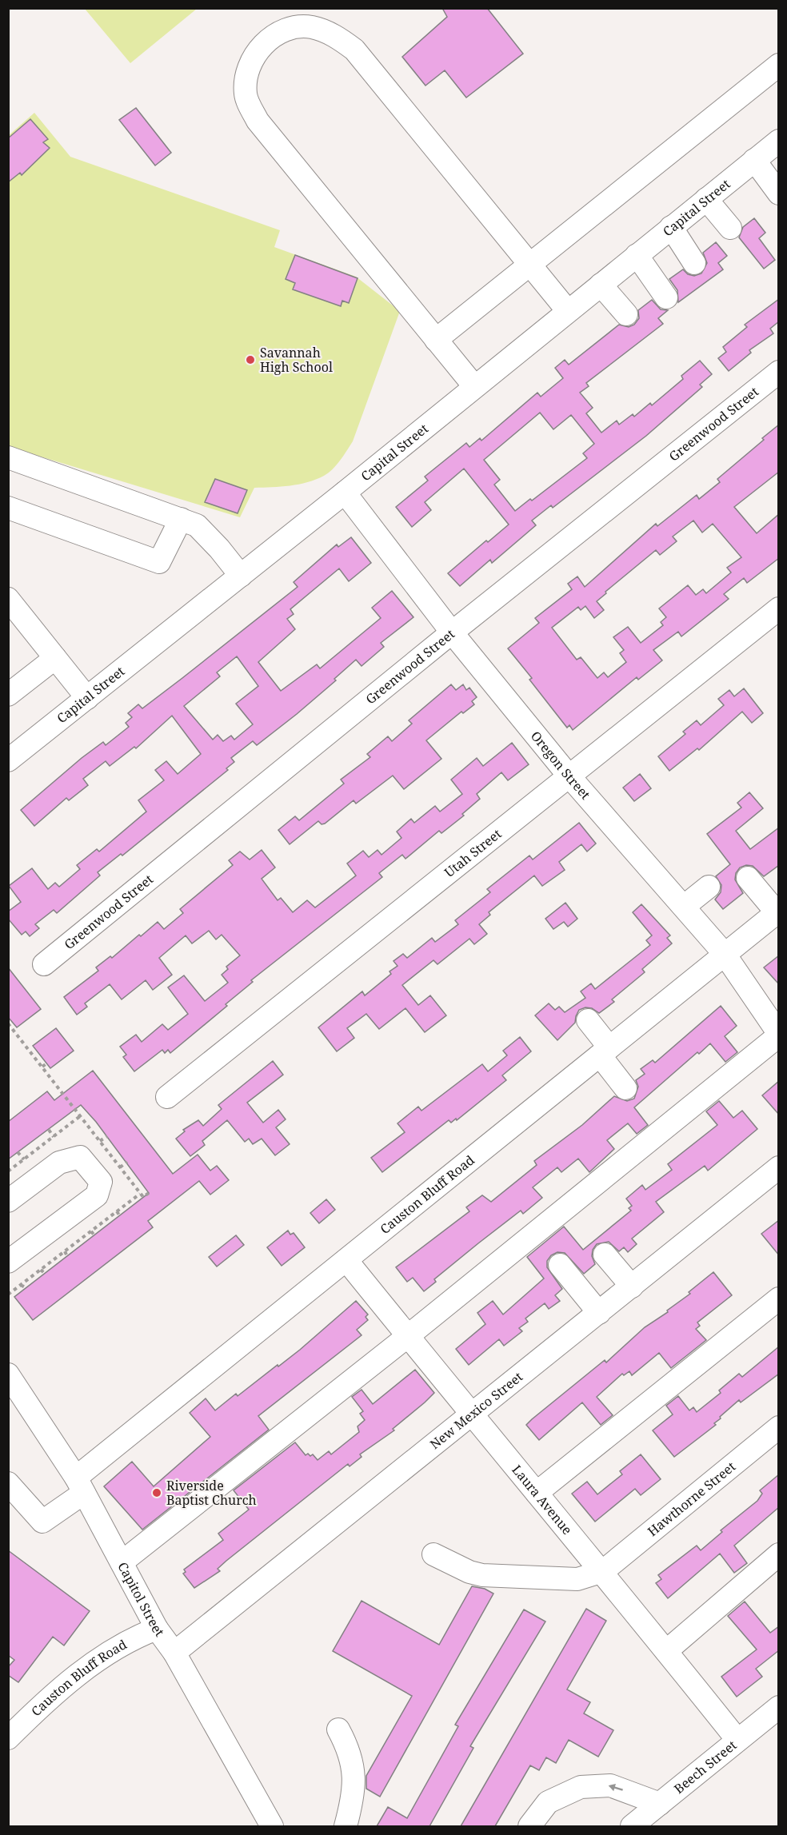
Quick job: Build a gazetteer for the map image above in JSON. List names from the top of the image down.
{
  "streets": {
    "street": [
      "Capital Street",
      "Greenwood Street",
      "Oregon Street",
      "Utah Street",
      "Causton Bluff Road",
      "New Mexico Street",
      "Hawthorne Street",
      "Laura Avenue",
      "Capitol Street",
      "Beech Street"
    ]
  },
  "crossings": [
    ["Capital Street", "Oregon Street"],
    ["Greenwood Street", "Oregon Street"],
    ["Oregon Street", "Utah Street"],
    ["Oregon Street", "Causton Bluff Road"],
    ["Causton Bluff Road", "Laura Avenue"],
    ["Causton Bluff Road", "Capitol Street"],
    ["New Mexico Street", "Laura Avenue"],
    ["New Mexico Street", "Capitol Street"],
    ["Hawthorne Street", "Laura Avenue"],
    ["Laura Avenue", "Beech Street"]
  ],
  "places": ["Savannah High School", "Riverside Baptist Church"]
}
